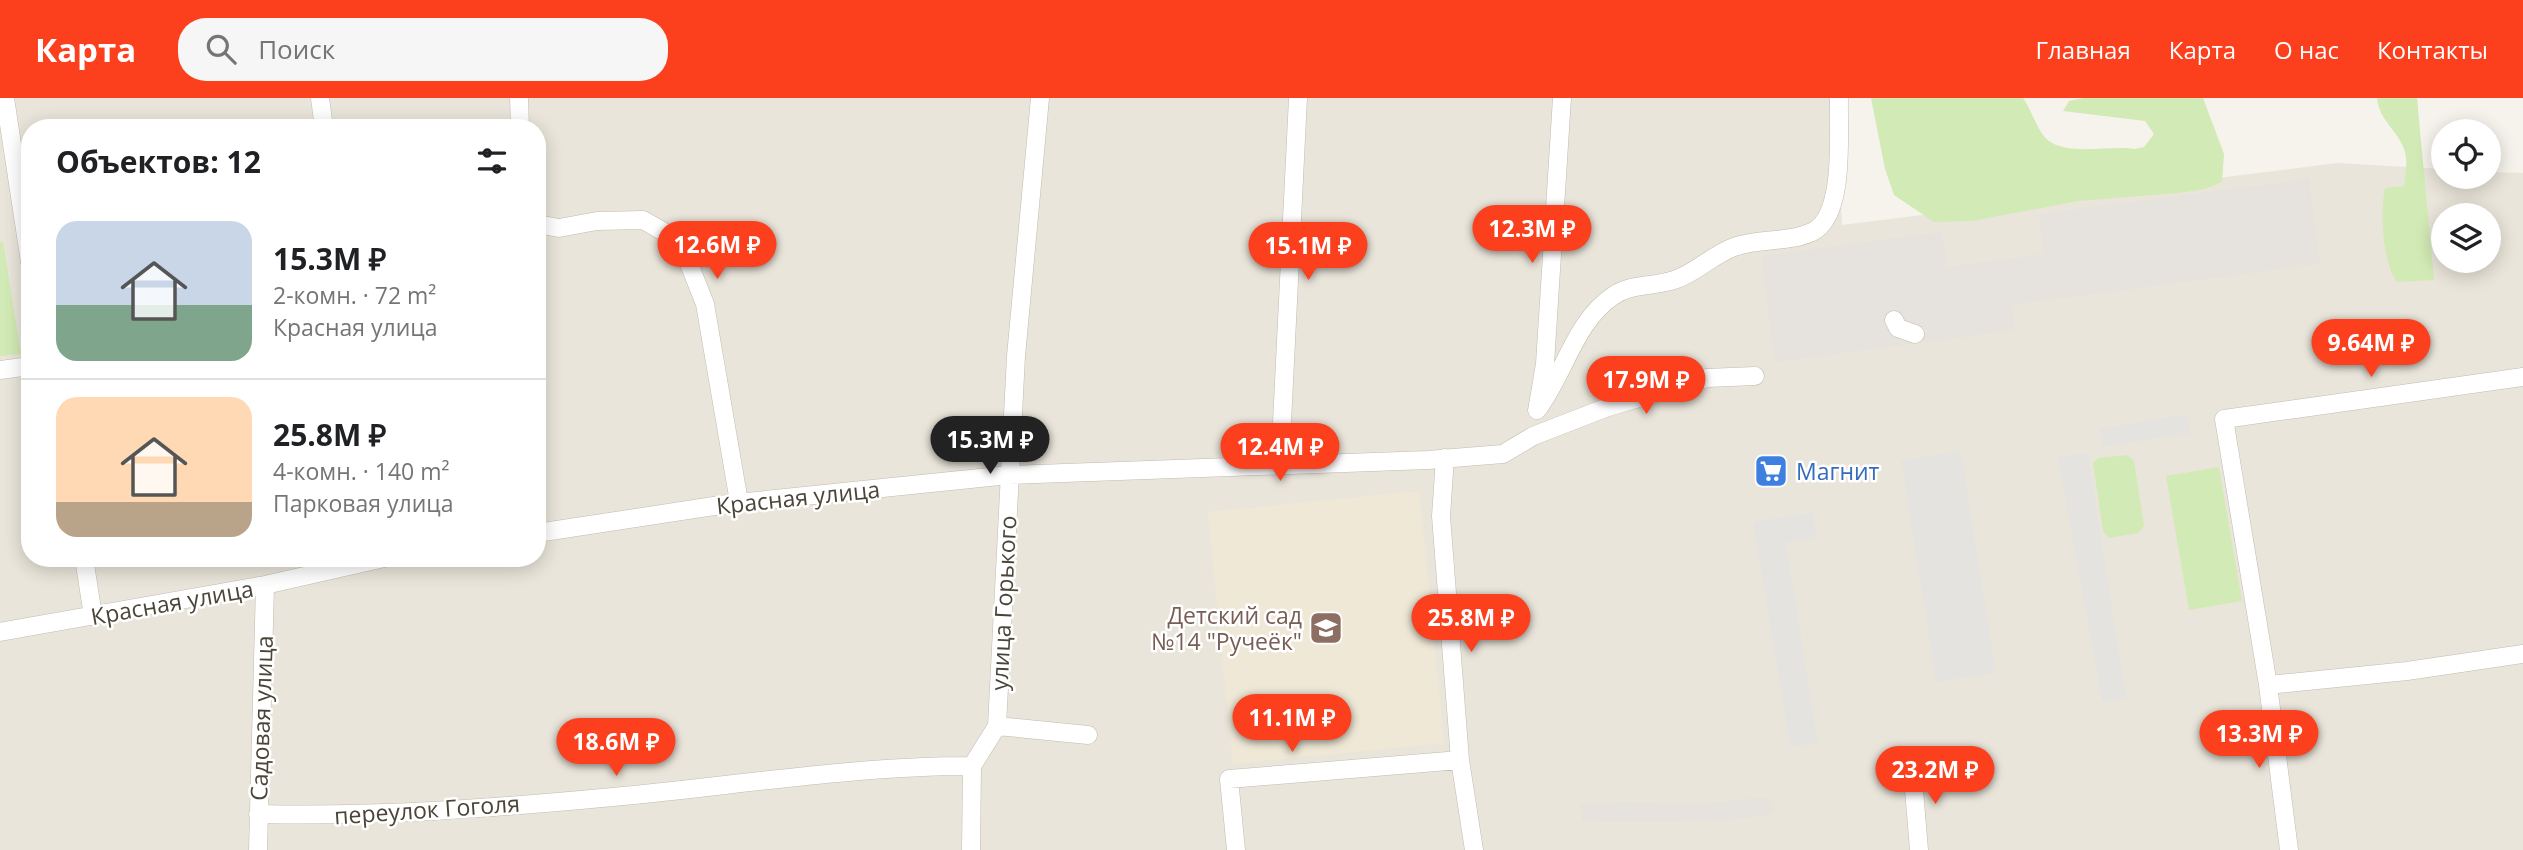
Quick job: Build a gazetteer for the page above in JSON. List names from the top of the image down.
{
  "streets": {
    "street": [
      "Красная улица",
      "улица Горького",
      "Садовая улица",
      "переулок Гоголя"
    ]
  },
  "crossings": [
    ["Красная улица", "улица Горького"],
    ["Красная улица", "Садовая улица"],
    ["улица Горького", "переулок Гоголя"],
    ["Садовая улица", "переулок Гоголя"]
  ],
  "places": {
    "supermarket": ["Магнит"],
    "school or university": ["Детский сад №14 \"Ручеёк\""]
  },
  "page": {
    "header": "Карта",
    "search": "Поиск",
    "nav": [
      "Главная",
      "Карта",
      "О нас",
      "Контакты"
    ],
    "heading": "Объектов: 12",
    "list": [
      {
        "name": "15.3M ₽",
        "note": "2-комн. · 72 m² · Красная улица"
      },
      {
        "name": "25.8M ₽",
        "note": "4-комн. · 140 m² · Парковая улица"
      }
    ],
    "price": [
      "12.3M ₽",
      "12.6M ₽",
      "15.1M ₽",
      "9.64M ₽",
      "17.9M ₽",
      "15.3M ₽",
      "12.4M ₽",
      "25.8M ₽",
      "11.1M ₽",
      "13.3M ₽",
      "18.6M ₽",
      "23.2M ₽"
    ]
  }
}
